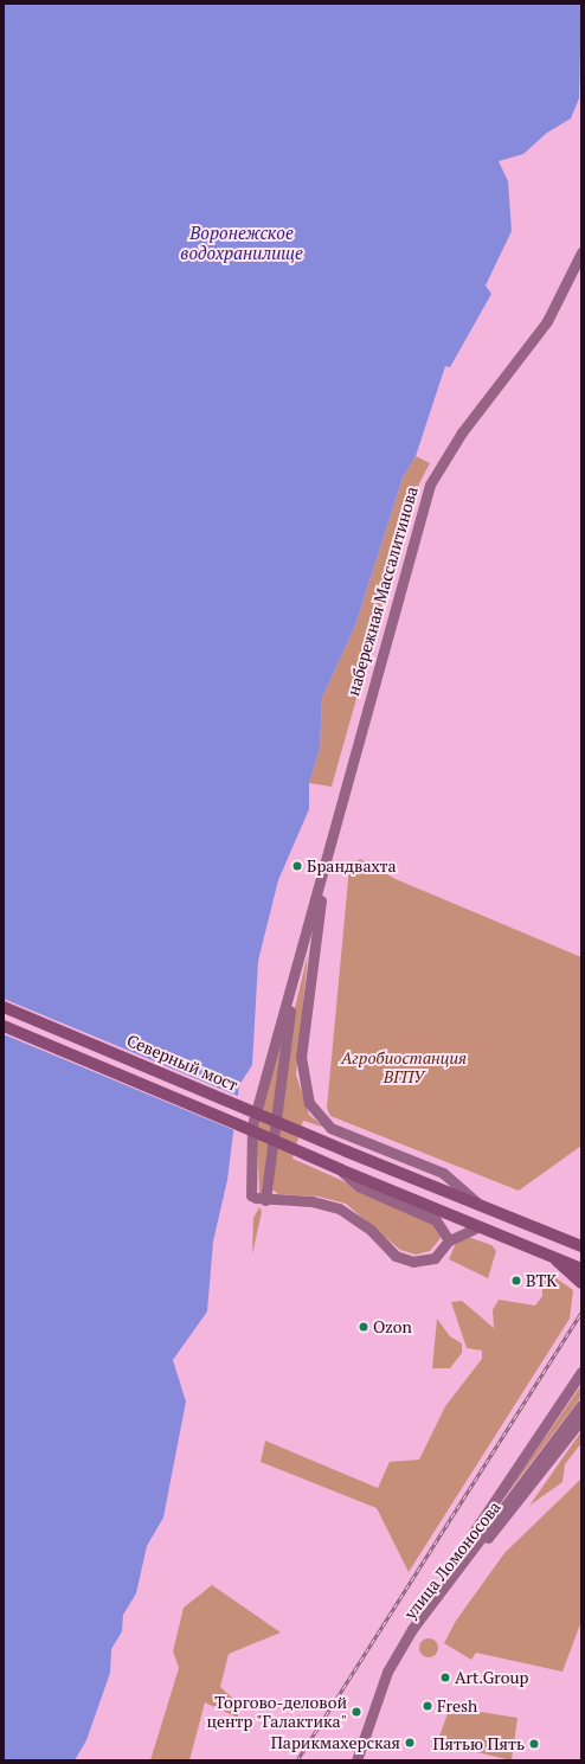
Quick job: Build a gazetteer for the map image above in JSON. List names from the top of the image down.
{
  "streets": {
    "main road": ["набережная Массалитинова", "Северный мост", "улица Ломоносова"]
  },
  "water": ["Воронежское водохранилище"],
  "parks": ["Агробиостанция ВГПУ"],
  "places": [
    "Брандвахта",
    "ВТК",
    "Ozon",
    "Art.Group",
    "Fresh",
    "Торгово-деловой центр \"Галактика\"",
    "Парикмахерская",
    "Пятью Пять"
  ]
}
